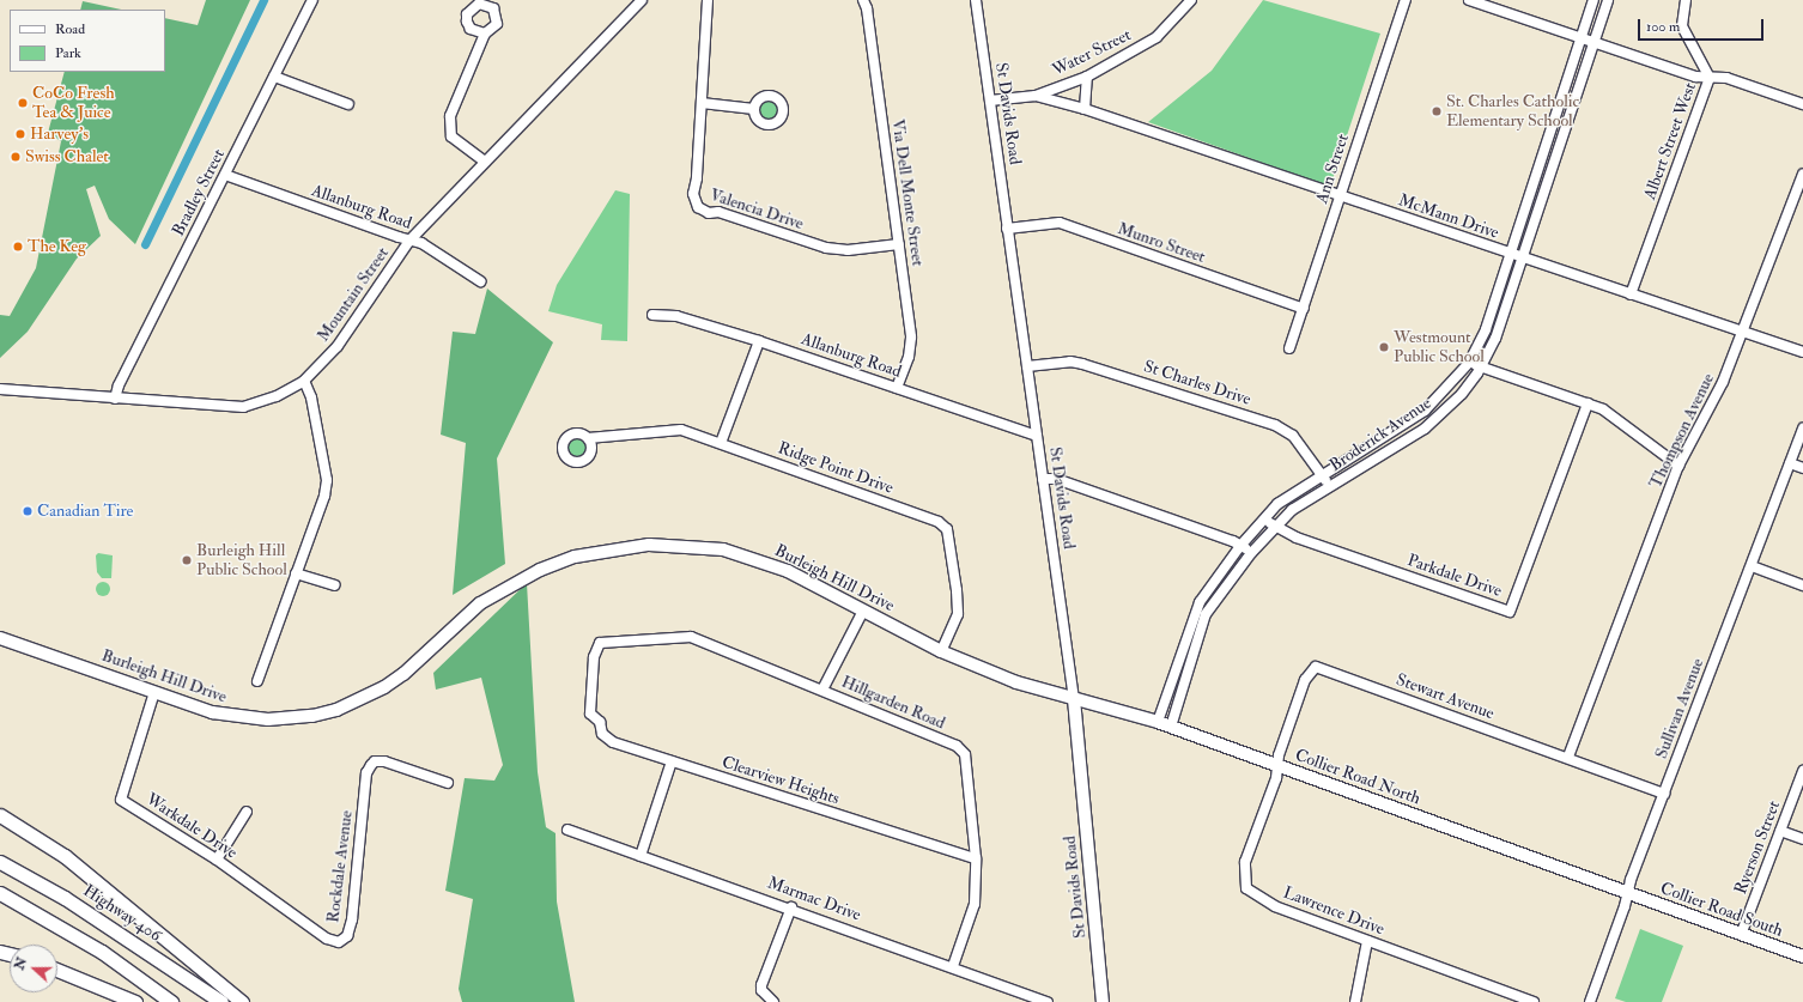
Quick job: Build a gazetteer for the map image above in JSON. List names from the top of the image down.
{
  "streets": {
    "highway": ["Highway 406"],
    "main road": [
      "St Davids Road",
      "Burleigh Hill Drive",
      "Collier Road North",
      "Collier Road South"
    ],
    "street": [
      "Water Street",
      "Albert Street West",
      "Ann Street",
      "Bradley Street",
      "Via Dell Monte Street",
      "Allanburg Road",
      "Valencia Drive",
      "McMann Drive",
      "Munro Street",
      "Mountain Street",
      "St Charles Drive",
      "Thompson Avenue",
      "Broderick Avenue",
      "Ridge Point Drive",
      "Parkdale Drive",
      "Stewart Avenue",
      "Hillgarden Road",
      "Sullivan Avenue",
      "Clearview Heights",
      "Warkdale Drive",
      "Ryerson Street",
      "Rockdale Avenue",
      "Marmac Drive",
      "Lawrence Drive"
    ]
  },
  "crossings": [
    ["Water Street", "St Davids Road"],
    ["Water Street", "McMann Drive"],
    ["St Davids Road", "Allanburg Road"],
    ["St Davids Road", "Munro Street"],
    ["St Davids Road", "St Charles Drive"],
    ["St Davids Road", "Burleigh Hill Drive"],
    ["St Davids Road", "Collier Road North"],
    ["Albert Street West", "McMann Drive"],
    ["Ann Street", "McMann Drive"],
    ["Ann Street", "Munro Street"],
    ["Bradley Street", "Allanburg Road"],
    ["Bradley Street", "Mountain Street"],
    ["Via Dell Monte Street", "Allanburg Road"],
    ["Via Dell Monte Street", "Valencia Drive"],
    ["Allanburg Road", "Mountain Street"],
    ["McMann Drive", "Thompson Avenue"],
    ["McMann Drive", "Broderick Avenue"],
    ["St Charles Drive", "Broderick Avenue"],
    ["Thompson Avenue", "Stewart Avenue"],
    ["Broderick Avenue", "Parkdale Drive"],
    ["Broderick Avenue", "Collier Road North"],
    ["Ridge Point Drive", "Burleigh Hill Drive"],
    ["Burleigh Hill Drive", "Collier Road North"],
    ["Burleigh Hill Drive", "Warkdale Drive"],
    ["Stewart Avenue", "Sullivan Avenue"],
    ["Stewart Avenue", "Collier Road North"],
    ["Stewart Avenue", "Lawrence Drive"],
    ["Hillgarden Road", "Clearview Heights"],
    ["Hillgarden Road", "Marmac Drive"],
    ["Sullivan Avenue", "Collier Road North"],
    ["Sullivan Avenue", "Collier Road South"],
    ["Collier Road North", "Collier Road South"],
    ["Collier Road North", "Lawrence Drive"],
    ["Warkdale Drive", "Rockdale Avenue"],
    ["Ryerson Street", "Collier Road South"]
  ],
  "places": [
    "CoCo Fresh Tea & Juice",
    "St. Charles Catholic Elementary School",
    "Harvey's",
    "Swiss Chalet",
    "The Keg",
    "Westmount Public School",
    "Canadian Tire",
    "Burleigh Hill Public School"
  ],
  "legend": ["Road", "Park"],
  "scale_bar": "100 m",
  "north": "left"
}
